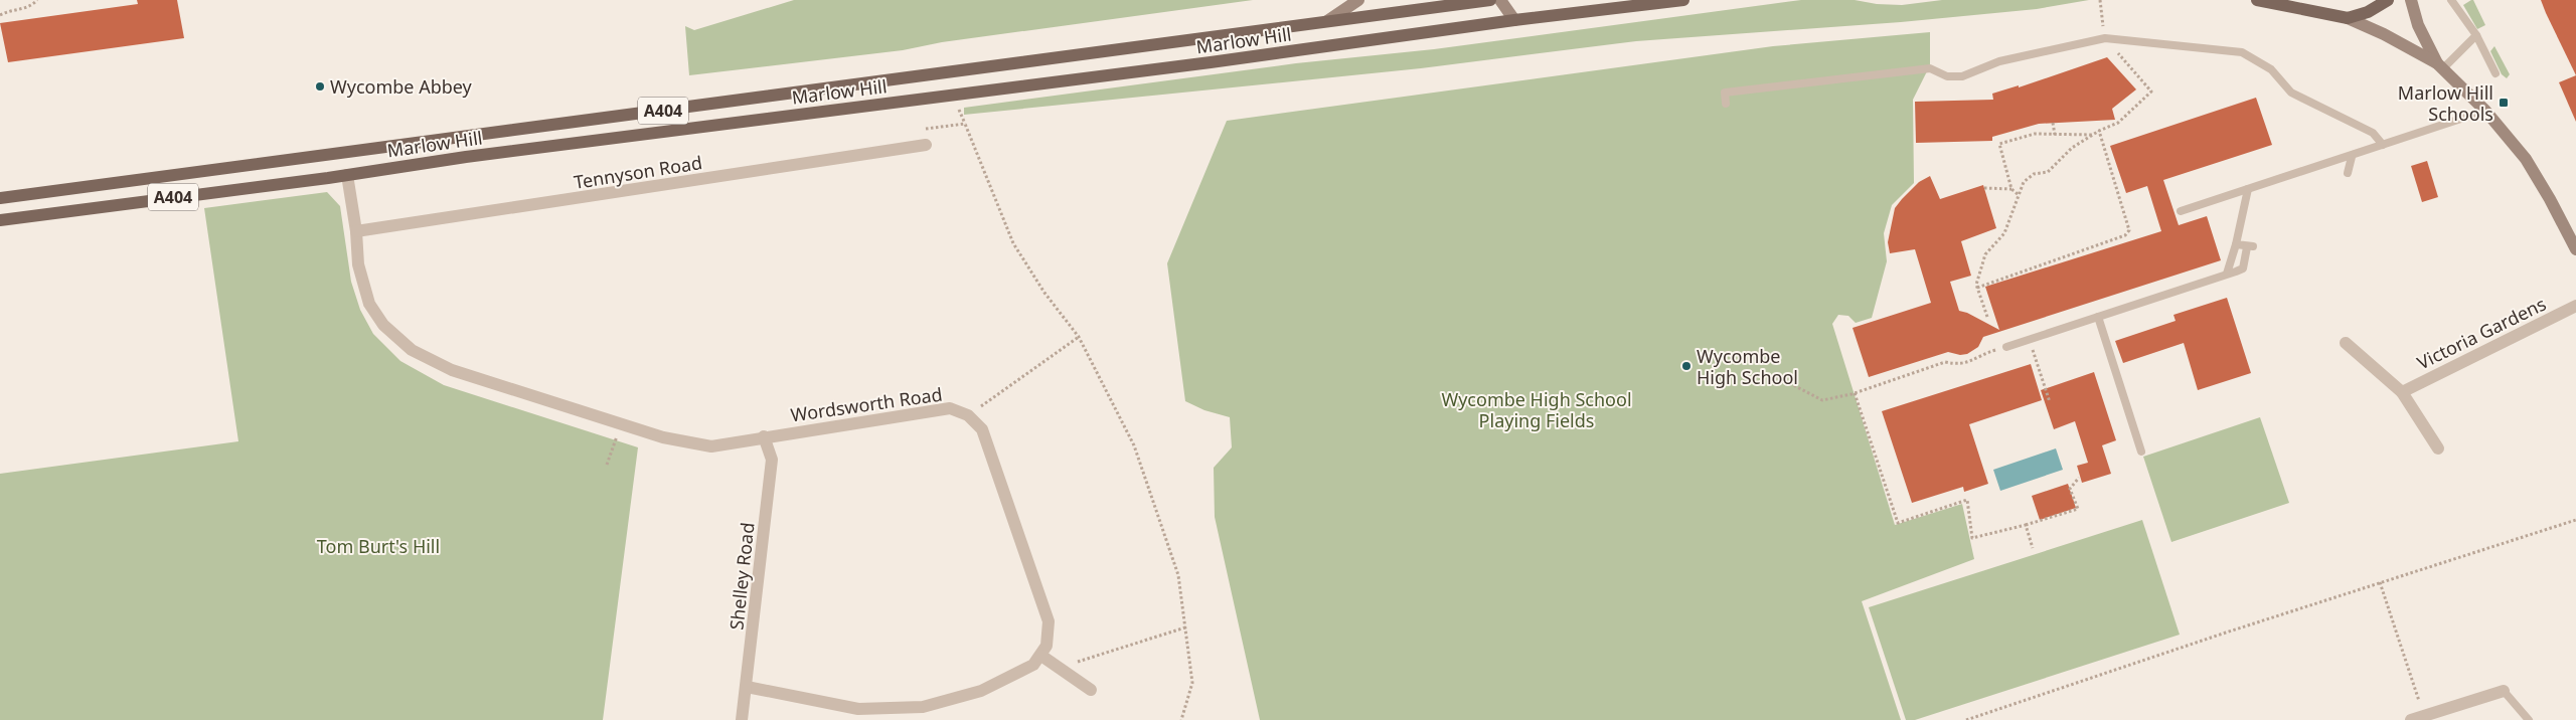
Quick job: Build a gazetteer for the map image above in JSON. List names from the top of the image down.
{
  "streets": {
    "main road": ["Marlow Hill", "A404"],
    "street": [
      "Tennyson Road",
      "Victoria Gardens",
      "Wordsworth Road",
      "Shelley Road"
    ]
  },
  "crossings": [
    ["Marlow Hill", "Wordsworth Road"],
    ["Tennyson Road", "Wordsworth Road"],
    ["Wordsworth Road", "Shelley Road"]
  ],
  "parks": ["Wycombe High School Playing Fields", "Tom Burt's Hill"],
  "places": {
    "other": ["Wycombe Abbey", "Wycombe High School"],
    "transit": ["Marlow Hill Schools"]
  }
}
